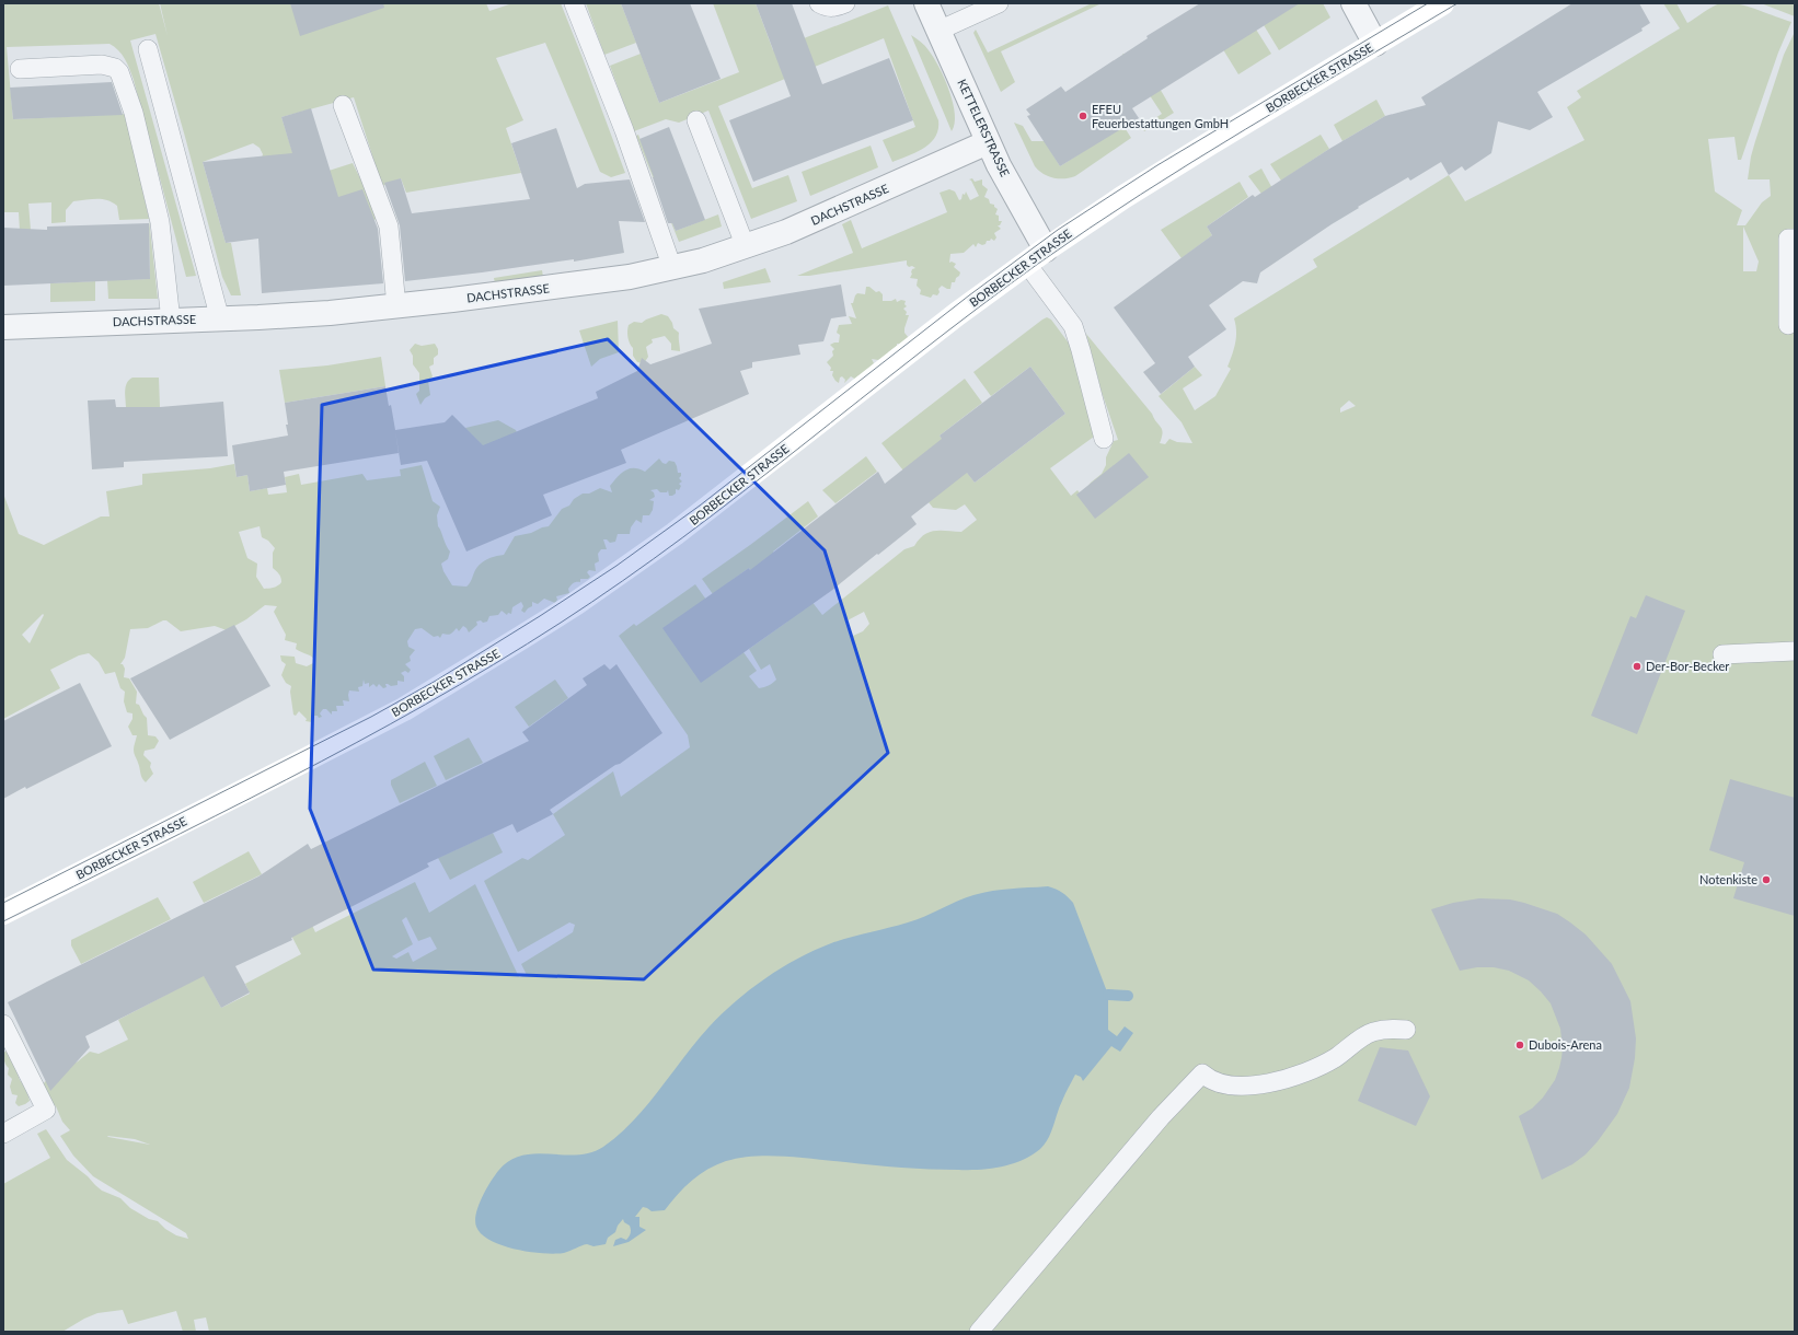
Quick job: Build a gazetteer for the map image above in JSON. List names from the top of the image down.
{
  "streets": {
    "street": ["BORBECKER STRASSE", "KETTELERSTRASSE", "DACHSTRASSE"]
  },
  "crossings": [
    ["BORBECKER STRASSE", "KETTELERSTRASSE"],
    ["KETTELERSTRASSE", "DACHSTRASSE"]
  ],
  "places": [
    "EFEU Feuerbestattungen GmbH",
    "Der-Bor-Becker",
    "Notenkiste",
    "Dubois-Arena"
  ]
}
